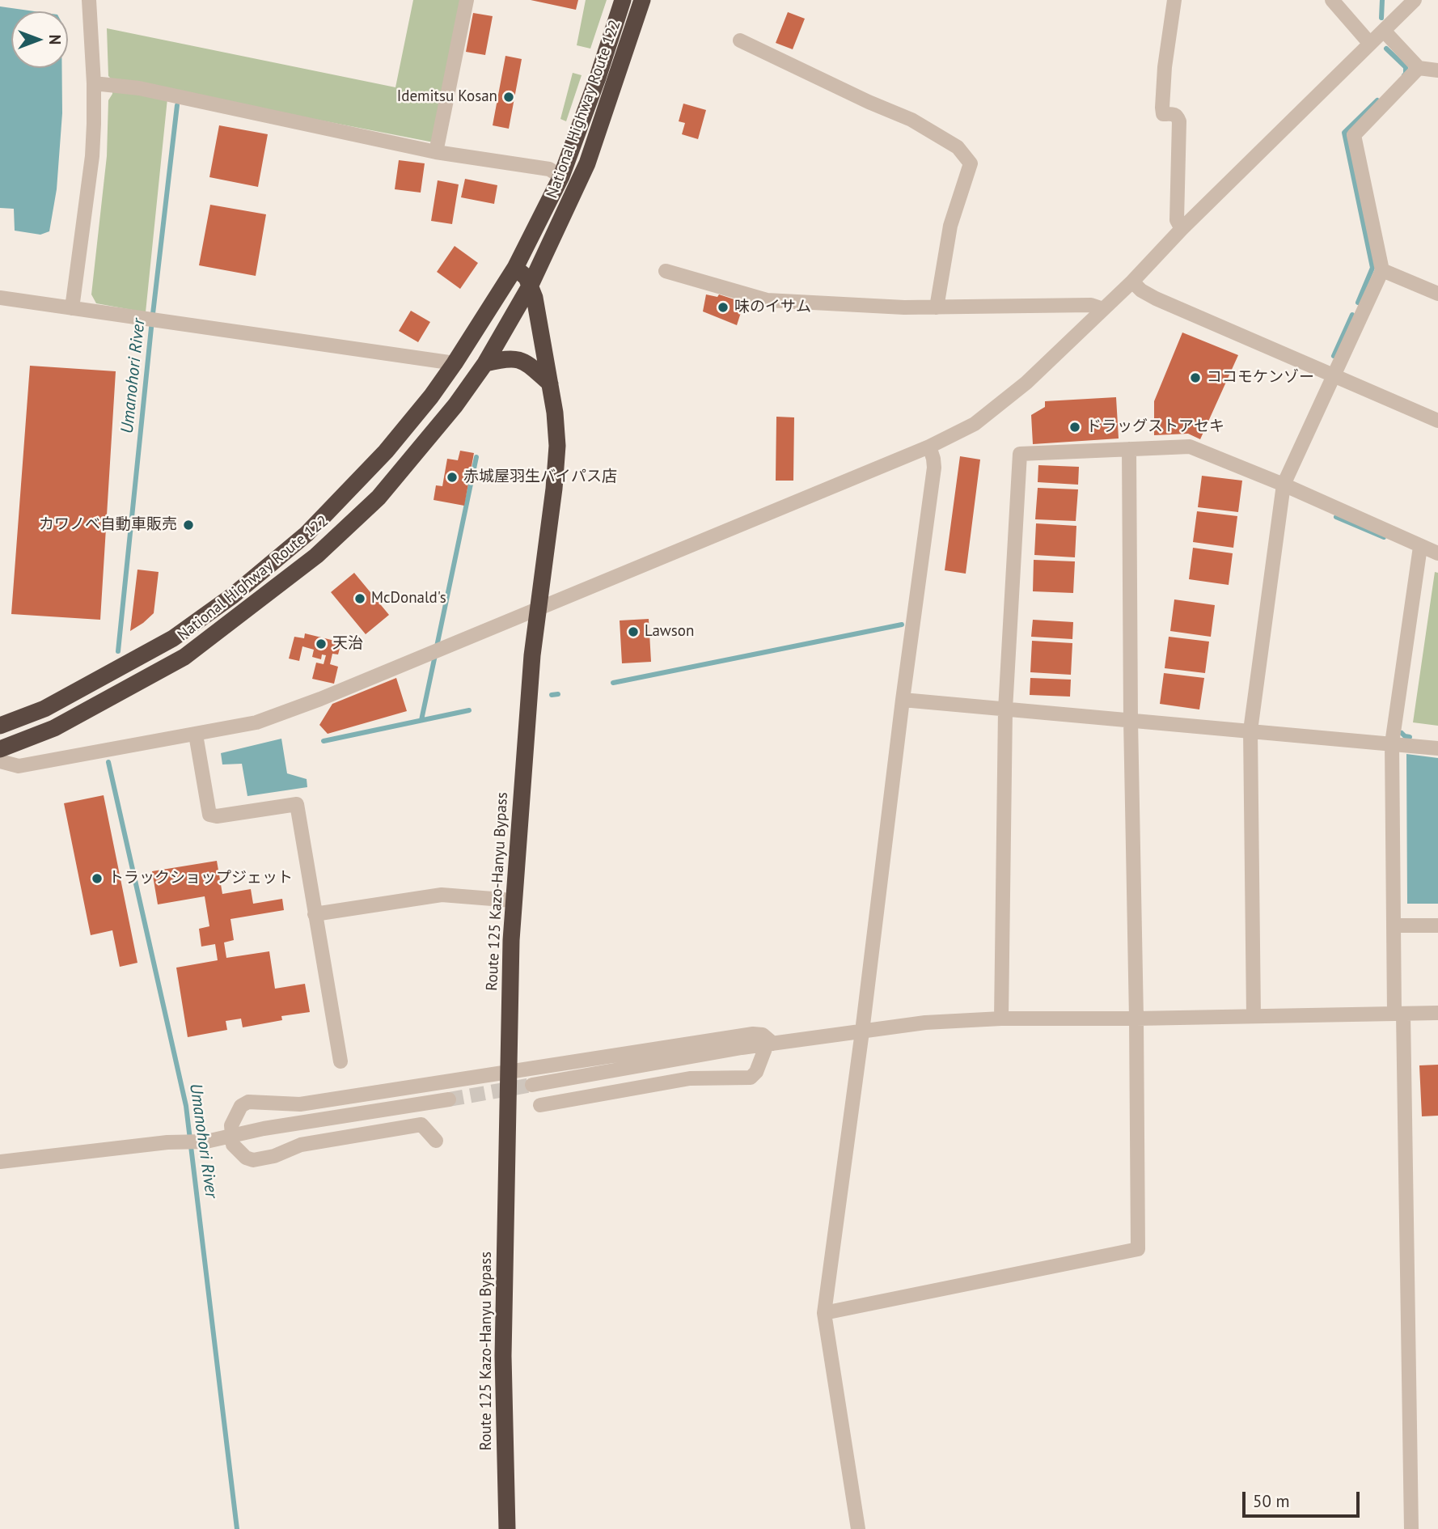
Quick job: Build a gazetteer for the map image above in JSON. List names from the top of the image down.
{
  "streets": {
    "highway": ["National Highway Route 122", "Route 125 Kazo-Hanyu Bypass"]
  },
  "crossings": [
    ["National Highway Route 122", "Route 125 Kazo-Hanyu Bypass"]
  ],
  "water": ["Umanohori River"],
  "places": [
    "Idemitsu Kosan",
    "味のイサム",
    "ココモケンゾー",
    "ドラッグストアセキ",
    "赤城屋羽生バイパス店",
    "カワノベ自動車販売",
    "McDonald's",
    "Lawson",
    "天治",
    "トラックショップジェット"
  ],
  "scale_bar": "50 m",
  "north": "right"
}
